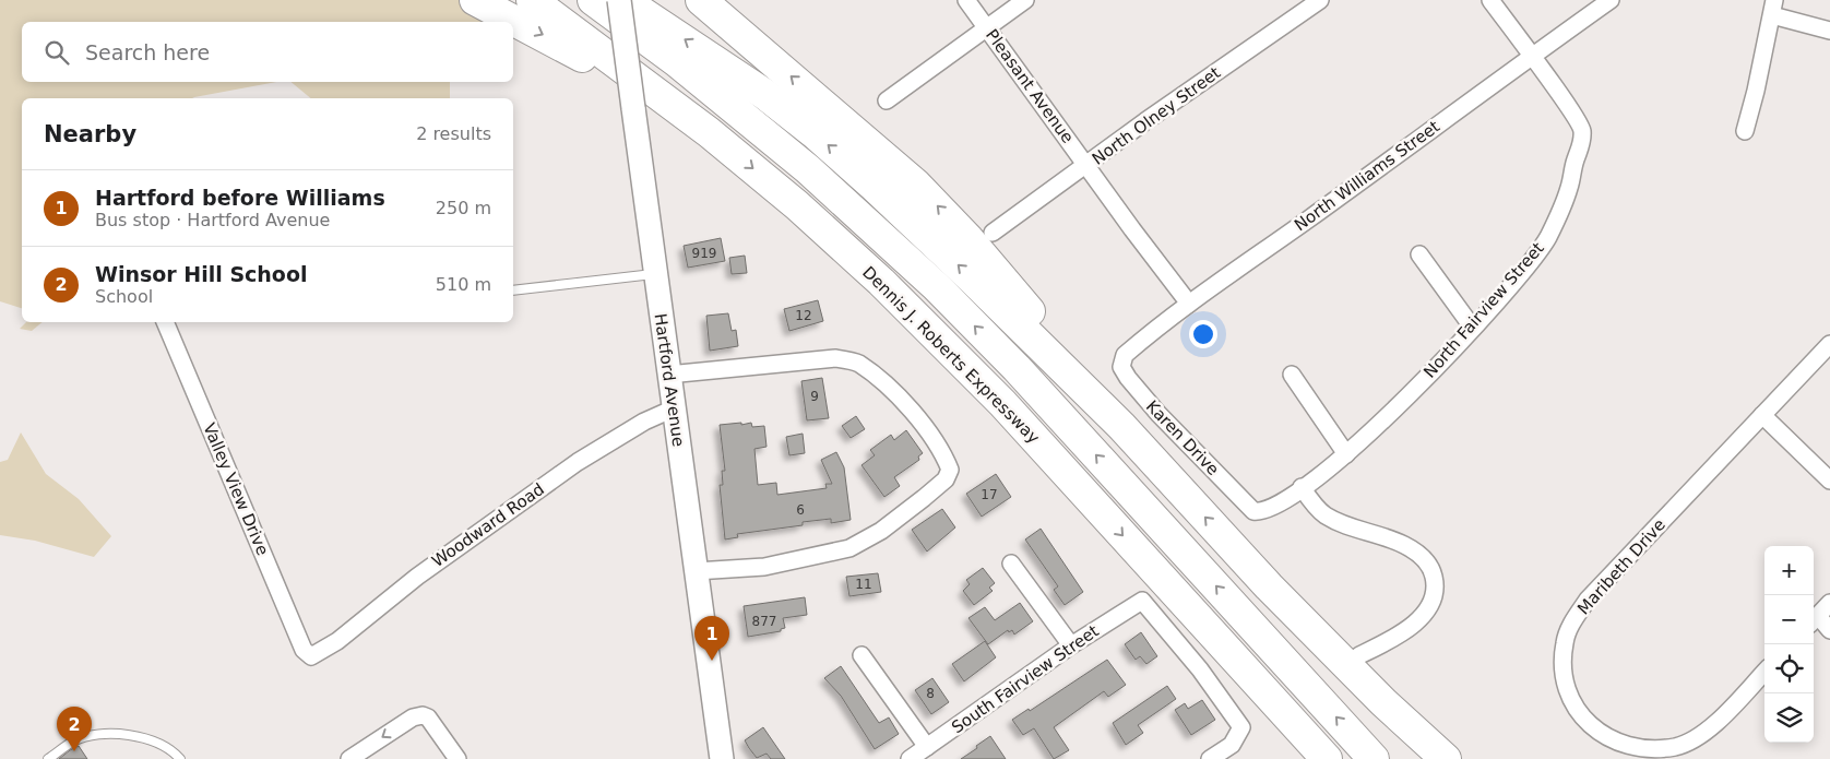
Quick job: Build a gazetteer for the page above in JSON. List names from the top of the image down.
{
  "streets": {
    "highway": ["Dennis J. Roberts Expressway"],
    "main road": ["Hartford Avenue"],
    "street": [
      "Pleasant Avenue",
      "North Olney Street",
      "North Williams Street",
      "North Fairview Street",
      "Karen Drive",
      "Valley View Drive",
      "Woodward Road",
      "Maribeth Drive",
      "South Fairview Street"
    ]
  },
  "crossings": [
    ["Pleasant Avenue", "North Olney Street"],
    ["Pleasant Avenue", "North Williams Street"],
    ["North Williams Street", "North Fairview Street"],
    ["North Williams Street", "Karen Drive"],
    ["North Fairview Street", "Karen Drive"],
    ["Hartford Avenue", "Woodward Road"],
    ["Valley View Drive", "Woodward Road"]
  ],
  "house_numbers": [
    "919",
    "12",
    "9",
    "17",
    "6",
    "11",
    "877",
    "8"
  ],
  "page": {
    "search": "Search here",
    "heading": ["Nearby", "2 results"],
    "list": [
      {
        "mark": "1",
        "name": "Hartford before Williams",
        "note": "Bus stop · Hartford Avenue",
        "value": "250 m"
      },
      {
        "mark": "2",
        "name": "Winsor Hill School",
        "note": "School",
        "value": "510 m"
      }
    ],
    "map_buttons": ["+", "−"],
    "pins": ["1", "2"]
  }
}
